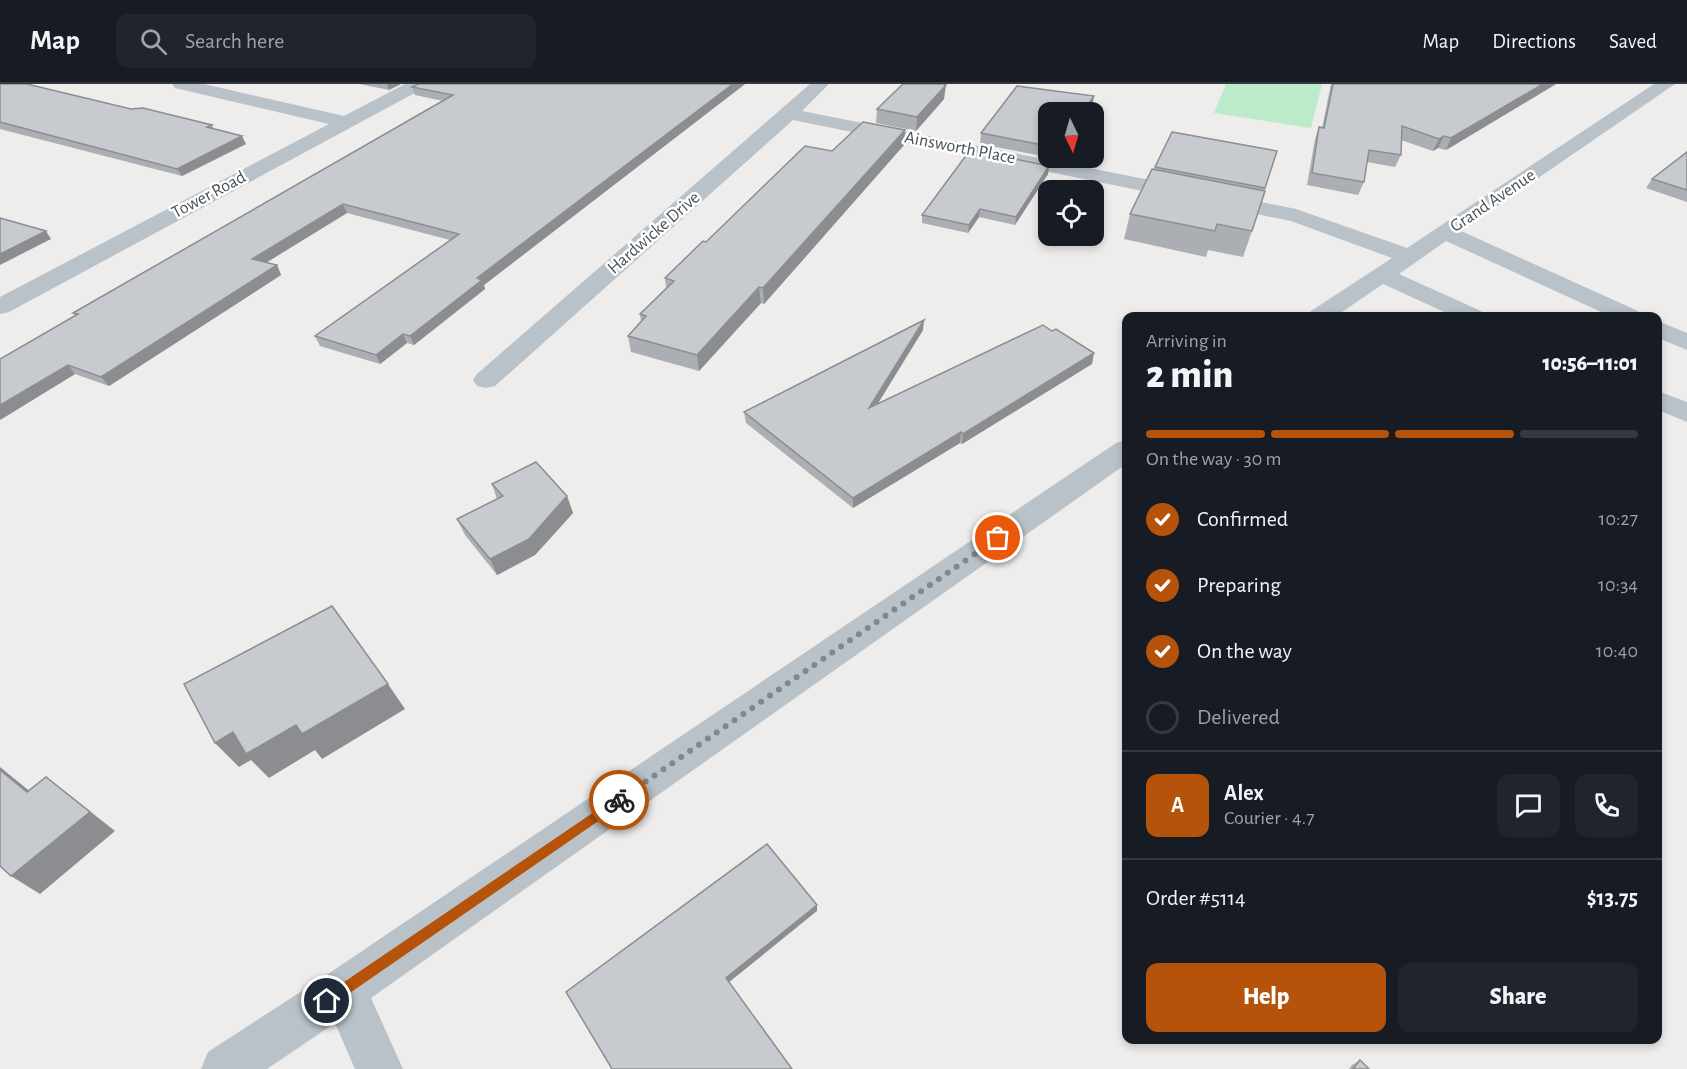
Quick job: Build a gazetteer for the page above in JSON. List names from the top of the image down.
{
  "streets": {
    "street": [
      "Ainsworth Place",
      "Tower Road",
      "Grand Avenue",
      "Hardwicke Drive"
    ]
  },
  "crossings": [
    ["Ainsworth Place", "Grand Avenue"],
    ["Ainsworth Place", "Hardwicke Drive"]
  ],
  "north": "bottom",
  "page": {
    "header": "Map",
    "search": "Search here",
    "nav": ["Map", "Directions", "Saved"],
    "heading": ["2 min", "Arriving in", "10:56–11:01"],
    "panel": [
      "Alex",
      "Courier · 4.7",
      "Order #5114",
      "$13.75"
    ],
    "bar": "On the way · 30 m",
    "list": [
      ["Confirmed", "10:27"],
      ["Preparing", "10:34"],
      ["On the way", "10:40"],
      "Delivered"
    ],
    "round": "A",
    "buttons": ["Help", "Share"]
  }
}
